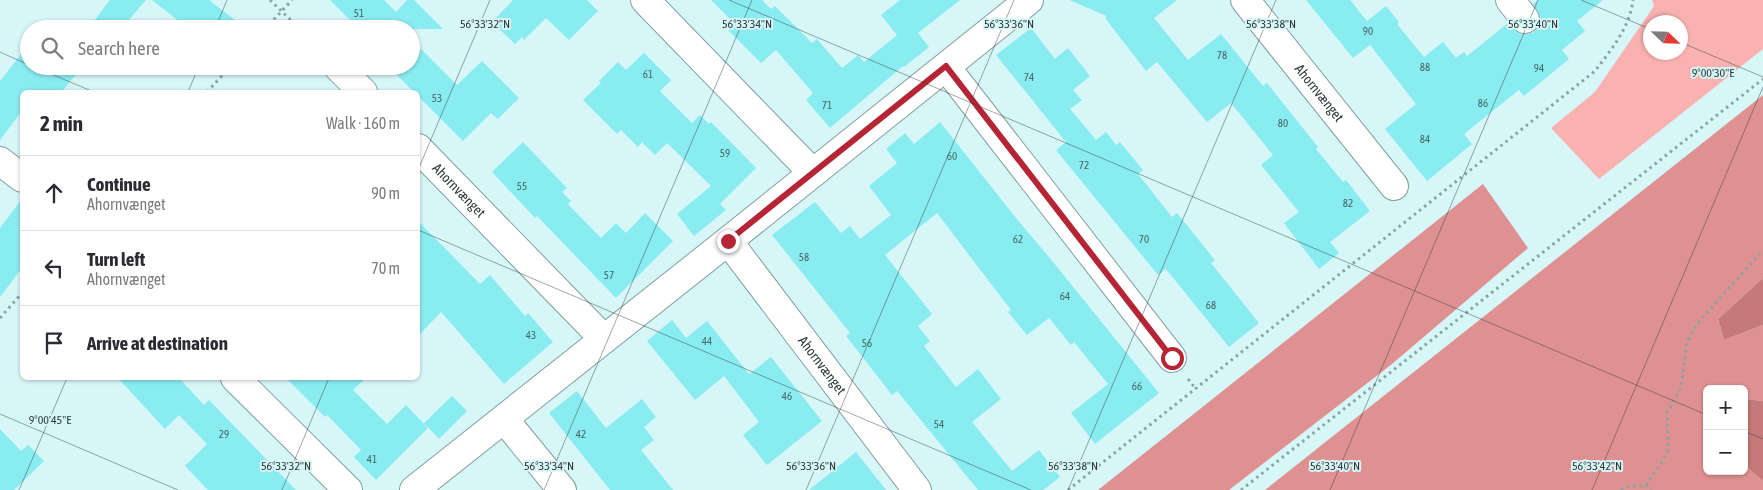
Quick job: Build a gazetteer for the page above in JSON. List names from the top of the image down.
{
  "streets": {
    "street": ["Ahornvænget"]
  },
  "house_numbers": [
    "51",
    "90",
    "78",
    "88",
    "94",
    "61",
    "74",
    "53",
    "86",
    "71",
    "80",
    "84",
    "59",
    "60",
    "72",
    "55",
    "82",
    "62",
    "70",
    "58",
    "57",
    "64",
    "68",
    "43",
    "44",
    "56",
    "66",
    "46",
    "54",
    "29",
    "42",
    "41"
  ],
  "north": "bottom right",
  "page": {
    "search": "Search here",
    "heading": ["2 min", "Walk · 160 m"],
    "list": [
      ["Continue", "Ahornvænget", "90 m"],
      ["Turn left", "Ahornvænget", "70 m"],
      "Arrive at destination"
    ],
    "map_buttons": ["+", "−"]
  },
  "coordinates": [
    "56°33'32\"N",
    "56°33'34\"N",
    "56°33'36\"N",
    "56°33'38\"N",
    "56°33'40\"N",
    "9°00'30\"E",
    "9°00'45\"E",
    "56°33'42\"N"
  ]
}
